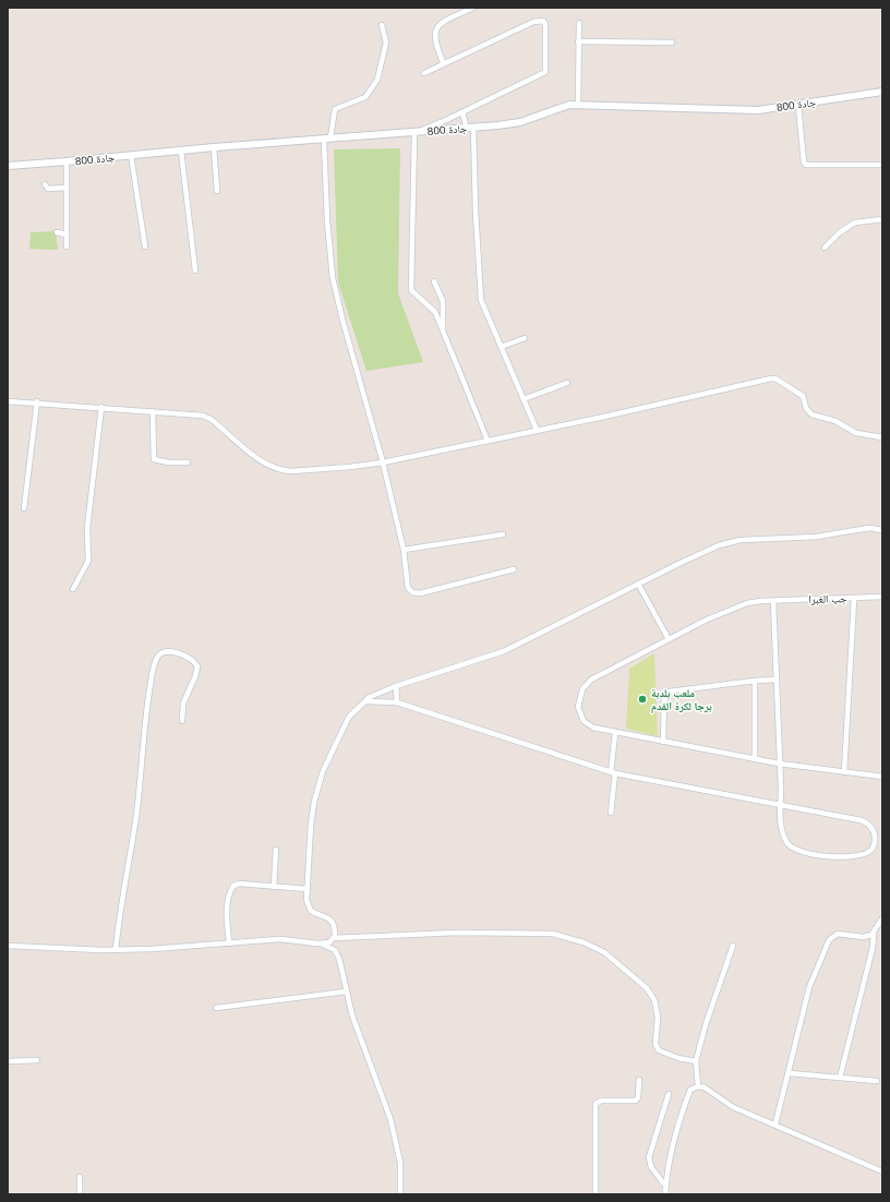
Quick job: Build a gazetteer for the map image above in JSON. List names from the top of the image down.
{
  "streets": {
    "main road": ["جادة 800"],
    "street": ["جب الغبرا"]
  },
  "places": ["ملعب بلدبة برجا لكرة القدم"]
}
